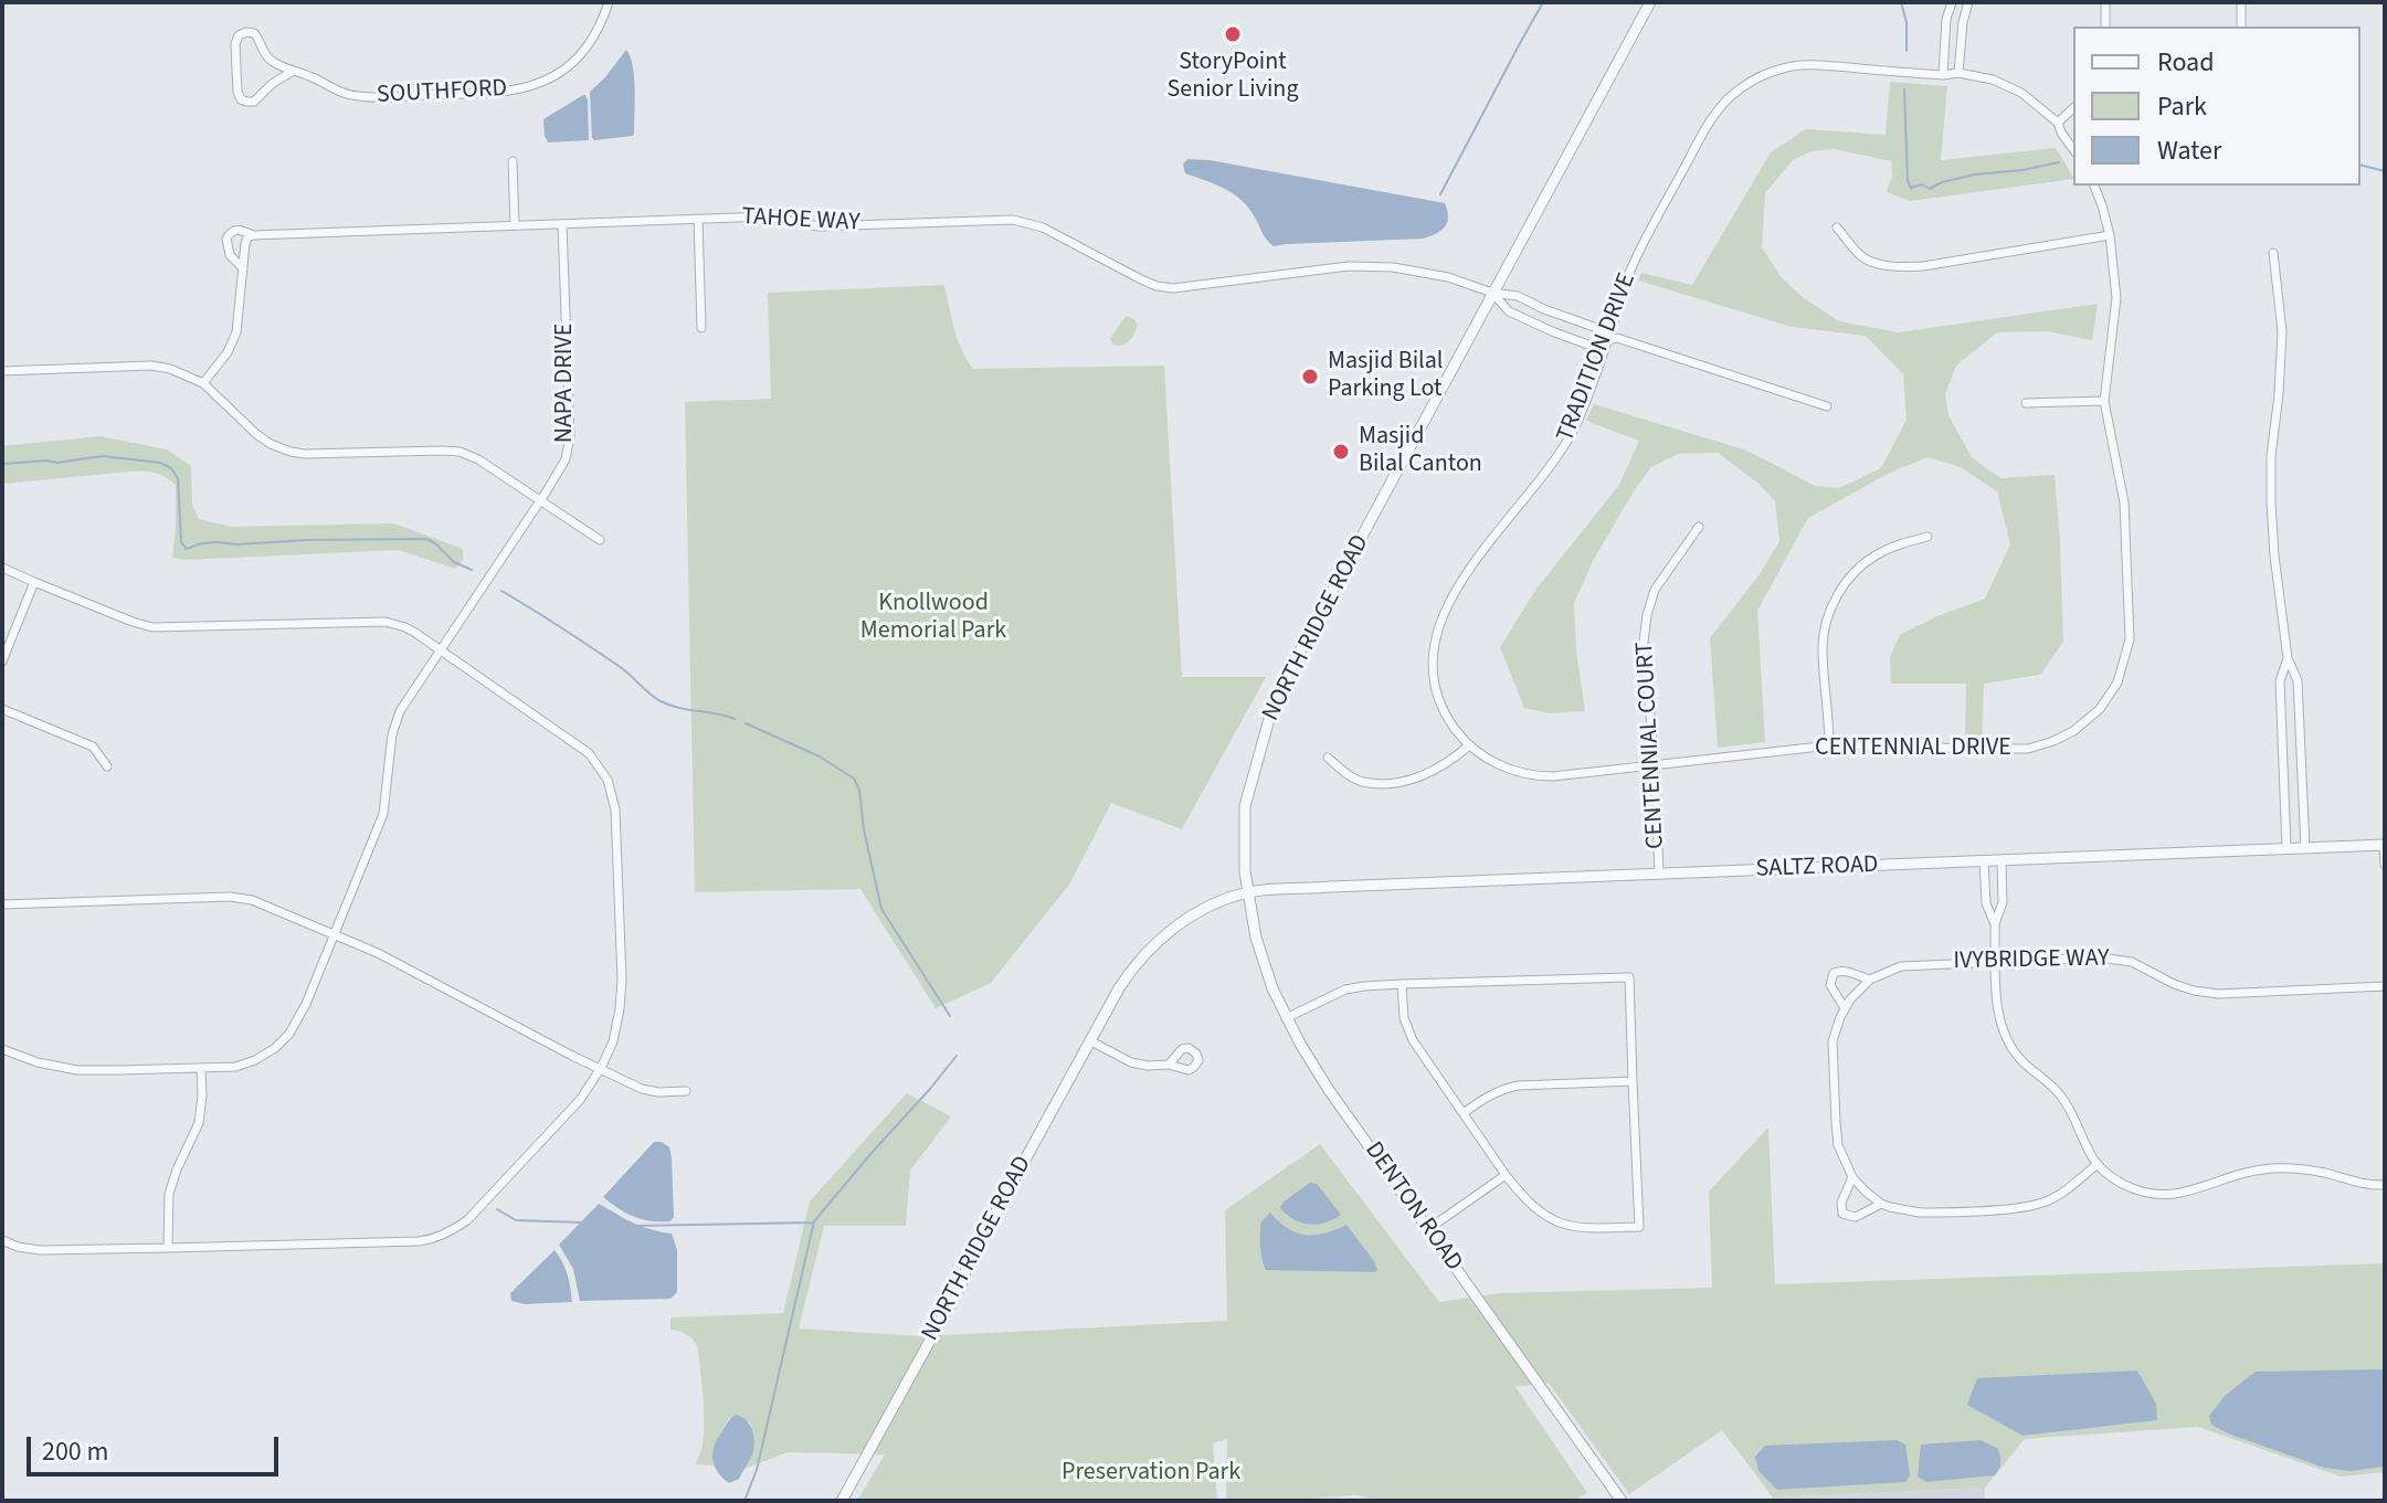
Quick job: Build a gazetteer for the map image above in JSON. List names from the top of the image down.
{
  "streets": {
    "street": [
      "SOUTHFORD",
      "TAHOE WAY",
      "TRADITION DRIVE",
      "NAPA DRIVE",
      "NORTH RIDGE ROAD",
      "CENTENNIAL COURT",
      "CENTENNIAL DRIVE",
      "SALTZ ROAD",
      "IVYBRIDGE WAY",
      "DENTON ROAD"
    ]
  },
  "crossings": [
    ["TAHOE WAY", "TRADITION DRIVE"],
    ["TAHOE WAY", "NAPA DRIVE"],
    ["TAHOE WAY", "NORTH RIDGE ROAD"],
    ["TRADITION DRIVE", "CENTENNIAL COURT"],
    ["TRADITION DRIVE", "CENTENNIAL DRIVE"],
    ["NORTH RIDGE ROAD", "SALTZ ROAD"],
    ["NORTH RIDGE ROAD", "DENTON ROAD"],
    ["CENTENNIAL COURT", "CENTENNIAL DRIVE"],
    ["CENTENNIAL COURT", "SALTZ ROAD"],
    ["SALTZ ROAD", "DENTON ROAD"]
  ],
  "parks": ["Knollwood Memorial Park", "Preservation Park"],
  "places": ["StoryPoint Senior Living", "Masjid Bilal Parking Lot", "Masjid Bilal Canton"],
  "legend": ["Road", "Park", "Water"],
  "scale_bar": "200 m"
}
